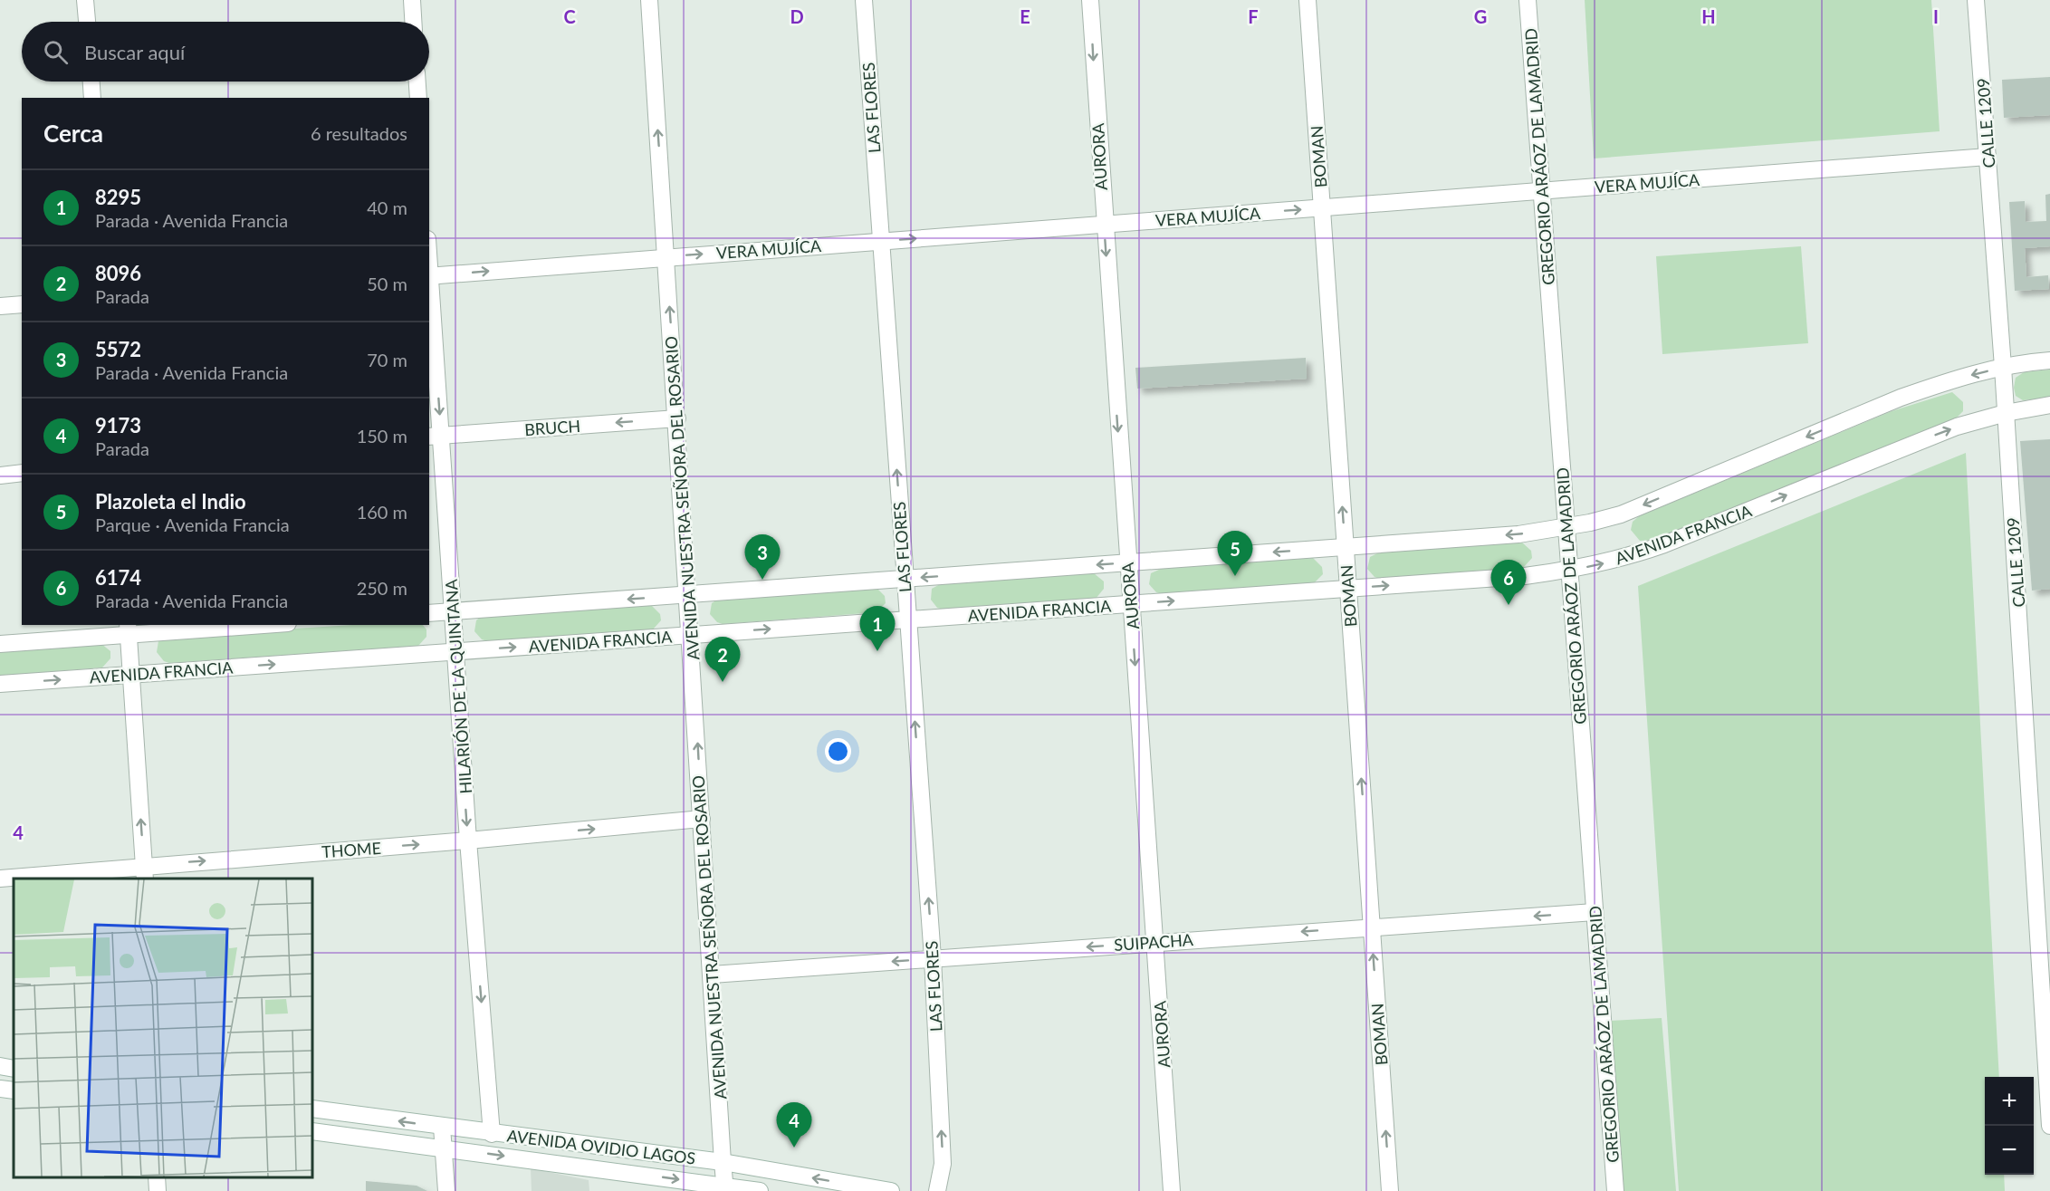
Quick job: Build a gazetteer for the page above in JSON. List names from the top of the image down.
{
  "streets": {
    "street": [
      "LAS FLORES",
      "CALLE 1209",
      "AURORA",
      "BOMAN",
      "GREGORIO ARÁOZ DE LAMADRID",
      "VERA MUJÍCA",
      "BRUCH",
      "AVENIDA NUESTRA SEÑORA DEL ROSARIO",
      "AVENIDA FRANCIA",
      "HILARIÓN DE LA QUINTANA",
      "THOME",
      "SUIPACHA",
      "AVENIDA OVIDIO LAGOS"
    ]
  },
  "crossings": [
    ["LAS FLORES", "VERA MUJÍCA"],
    ["LAS FLORES", "AVENIDA FRANCIA"],
    ["LAS FLORES", "SUIPACHA"],
    ["CALLE 1209", "VERA MUJÍCA"],
    ["CALLE 1209", "AVENIDA FRANCIA"],
    ["AURORA", "VERA MUJÍCA"],
    ["AURORA", "AVENIDA FRANCIA"],
    ["AURORA", "SUIPACHA"],
    ["BOMAN", "VERA MUJÍCA"],
    ["BOMAN", "AVENIDA FRANCIA"],
    ["BOMAN", "SUIPACHA"],
    ["GREGORIO ARÁOZ DE LAMADRID", "VERA MUJÍCA"],
    ["GREGORIO ARÁOZ DE LAMADRID", "AVENIDA FRANCIA"],
    ["GREGORIO ARÁOZ DE LAMADRID", "SUIPACHA"],
    ["VERA MUJÍCA", "AVENIDA NUESTRA SEÑORA DEL ROSARIO"],
    ["VERA MUJÍCA", "HILARIÓN DE LA QUINTANA"],
    ["BRUCH", "AVENIDA NUESTRA SEÑORA DEL ROSARIO"],
    ["BRUCH", "HILARIÓN DE LA QUINTANA"],
    ["AVENIDA NUESTRA SEÑORA DEL ROSARIO", "AVENIDA FRANCIA"],
    ["AVENIDA NUESTRA SEÑORA DEL ROSARIO", "THOME"],
    ["AVENIDA NUESTRA SEÑORA DEL ROSARIO", "SUIPACHA"],
    ["AVENIDA NUESTRA SEÑORA DEL ROSARIO", "AVENIDA OVIDIO LAGOS"],
    ["AVENIDA FRANCIA", "HILARIÓN DE LA QUINTANA"],
    ["HILARIÓN DE LA QUINTANA", "THOME"],
    ["HILARIÓN DE LA QUINTANA", "AVENIDA OVIDIO LAGOS"]
  ],
  "one_way": [
    "LAS FLORES",
    "AURORA",
    "BOMAN",
    "VERA MUJÍCA",
    "BRUCH",
    "AVENIDA NUESTRA SEÑORA DEL ROSARIO",
    "HILARIÓN DE LA QUINTANA",
    "THOME",
    "SUIPACHA"
  ],
  "page": {
    "search": "Buscar aquí",
    "heading": ["Cerca", "6 resultados"],
    "list": [
      {
        "mark": "1",
        "name": "8295",
        "note": "Parada · Avenida Francia",
        "value": "40 m"
      },
      {
        "mark": "2",
        "name": "8096",
        "note": "Parada",
        "value": "50 m"
      },
      {
        "mark": "3",
        "name": "5572",
        "note": "Parada · Avenida Francia",
        "value": "70 m"
      },
      {
        "mark": "4",
        "name": "9173",
        "note": "Parada",
        "value": "150 m"
      },
      {
        "mark": "5",
        "name": "Plazoleta el Indio",
        "note": "Parque · Avenida Francia",
        "value": "160 m"
      },
      {
        "mark": "6",
        "name": "6174",
        "note": "Parada · Avenida Francia",
        "value": "250 m"
      }
    ],
    "pins": [
      "5",
      "3",
      "6",
      "1",
      "2",
      "4"
    ],
    "map_buttons": ["+", "−"]
  },
  "grid": {
    "columns": [
      "C",
      "D",
      "E",
      "F",
      "G",
      "H",
      "I"
    ],
    "rows": ["4"]
  }
}
